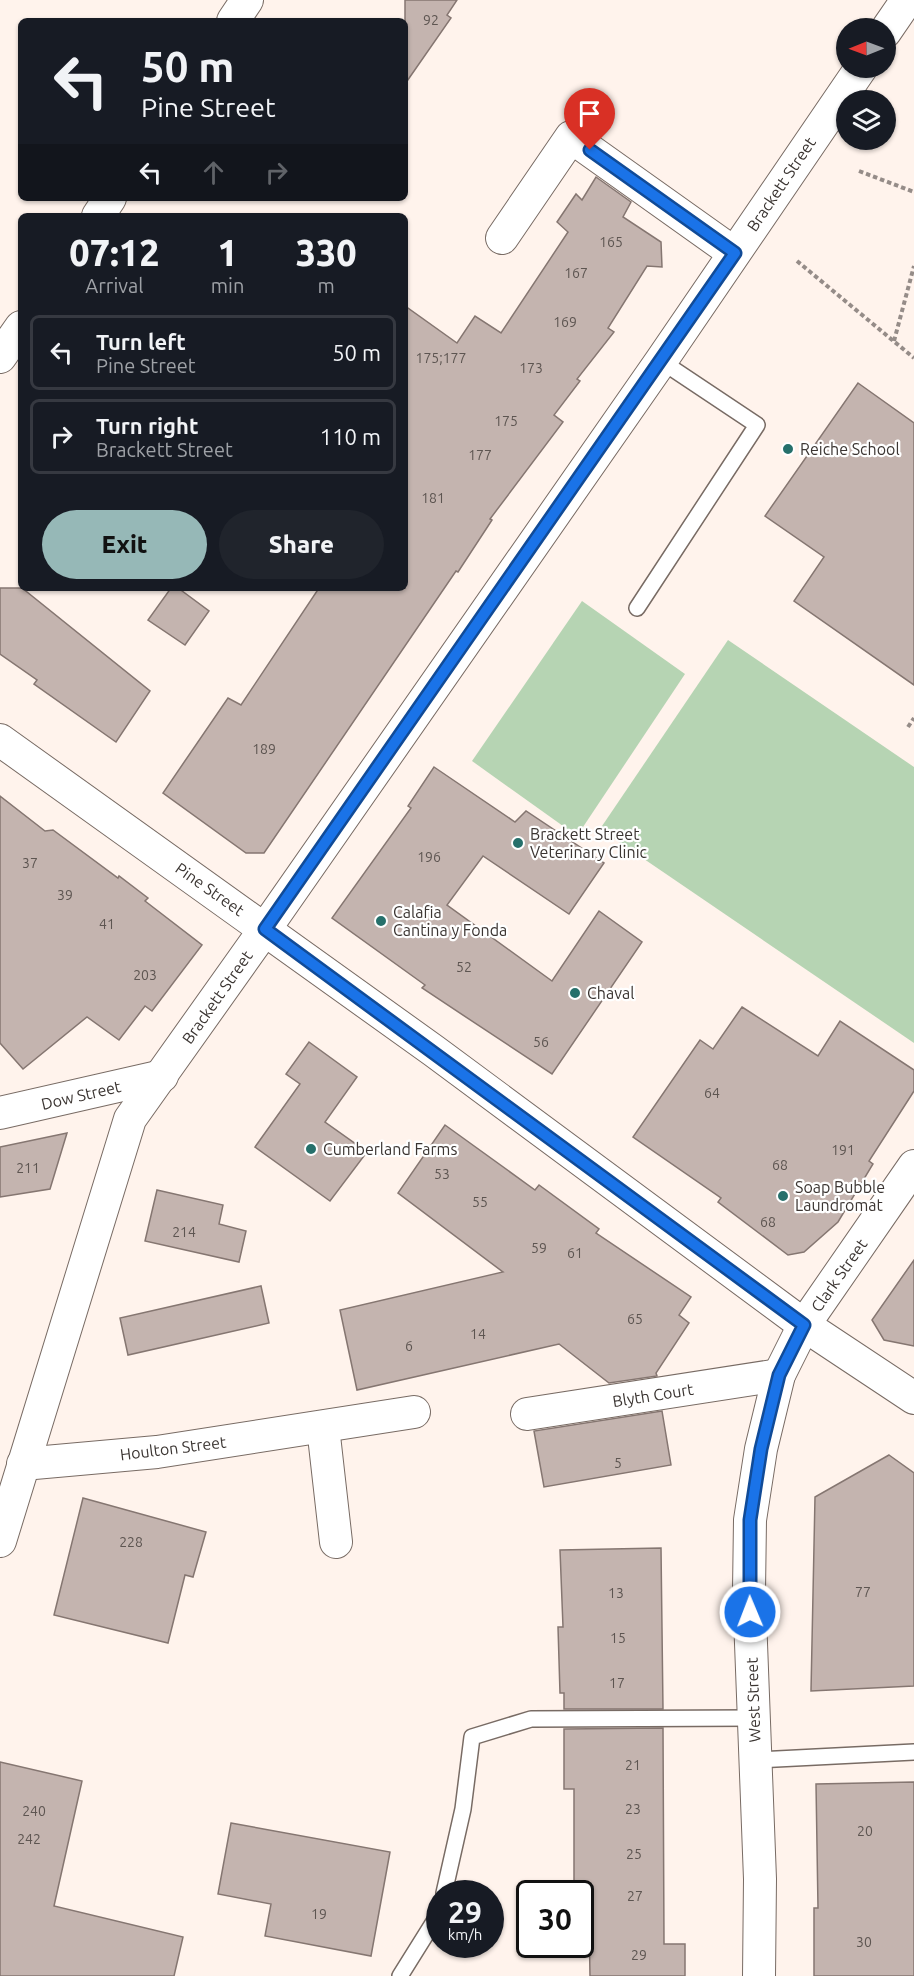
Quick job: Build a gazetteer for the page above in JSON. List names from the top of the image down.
{
  "streets": {
    "street": [
      "Brackett Street",
      "Pine Street",
      "Dow Street",
      "Clark Street",
      "Blyth Court",
      "Houlton Street",
      "West Street"
    ]
  },
  "crossings": [
    ["Brackett Street", "Pine Street"],
    ["Brackett Street", "Dow Street"],
    ["Brackett Street", "Houlton Street"],
    ["Pine Street", "Clark Street"],
    ["Pine Street", "West Street"],
    ["Clark Street", "West Street"],
    ["Blyth Court", "West Street"]
  ],
  "places": [
    "Reiche School",
    "Brackett Street Veterinary Clinic",
    "Calafia Cantina y Fonda",
    "Chaval",
    "Cumberland Farms",
    "Soap Bubble Laundromat"
  ],
  "house_numbers": [
    "92",
    "165",
    "167",
    "169",
    "175;177",
    "173",
    "175",
    "177",
    "181",
    "189",
    "196",
    "37",
    "39",
    "41",
    "52",
    "203",
    "56",
    "64",
    "191",
    "68",
    "211",
    "53",
    "55",
    "68",
    "214",
    "59",
    "61",
    "65",
    "14",
    "6",
    "5",
    "228",
    "77",
    "13",
    "15",
    "17",
    "21",
    "23",
    "240",
    "20",
    "242",
    "25",
    "27",
    "19",
    "30",
    "29"
  ],
  "north": "left",
  "page": {
    "turn": ["50 m", "Pine Street"],
    "eta": [
      "07:12",
      "Arrival",
      "1",
      "min",
      "330",
      "m"
    ],
    "list": [
      {
        "name": "Turn left",
        "note": "Pine Street",
        "value": "50 m"
      },
      {
        "name": "Turn right",
        "note": "Brackett Street",
        "value": "110 m"
      }
    ],
    "buttons": ["Exit", "Share"],
    "speed": "29 km/h",
    "limit": "30"
  }
}
